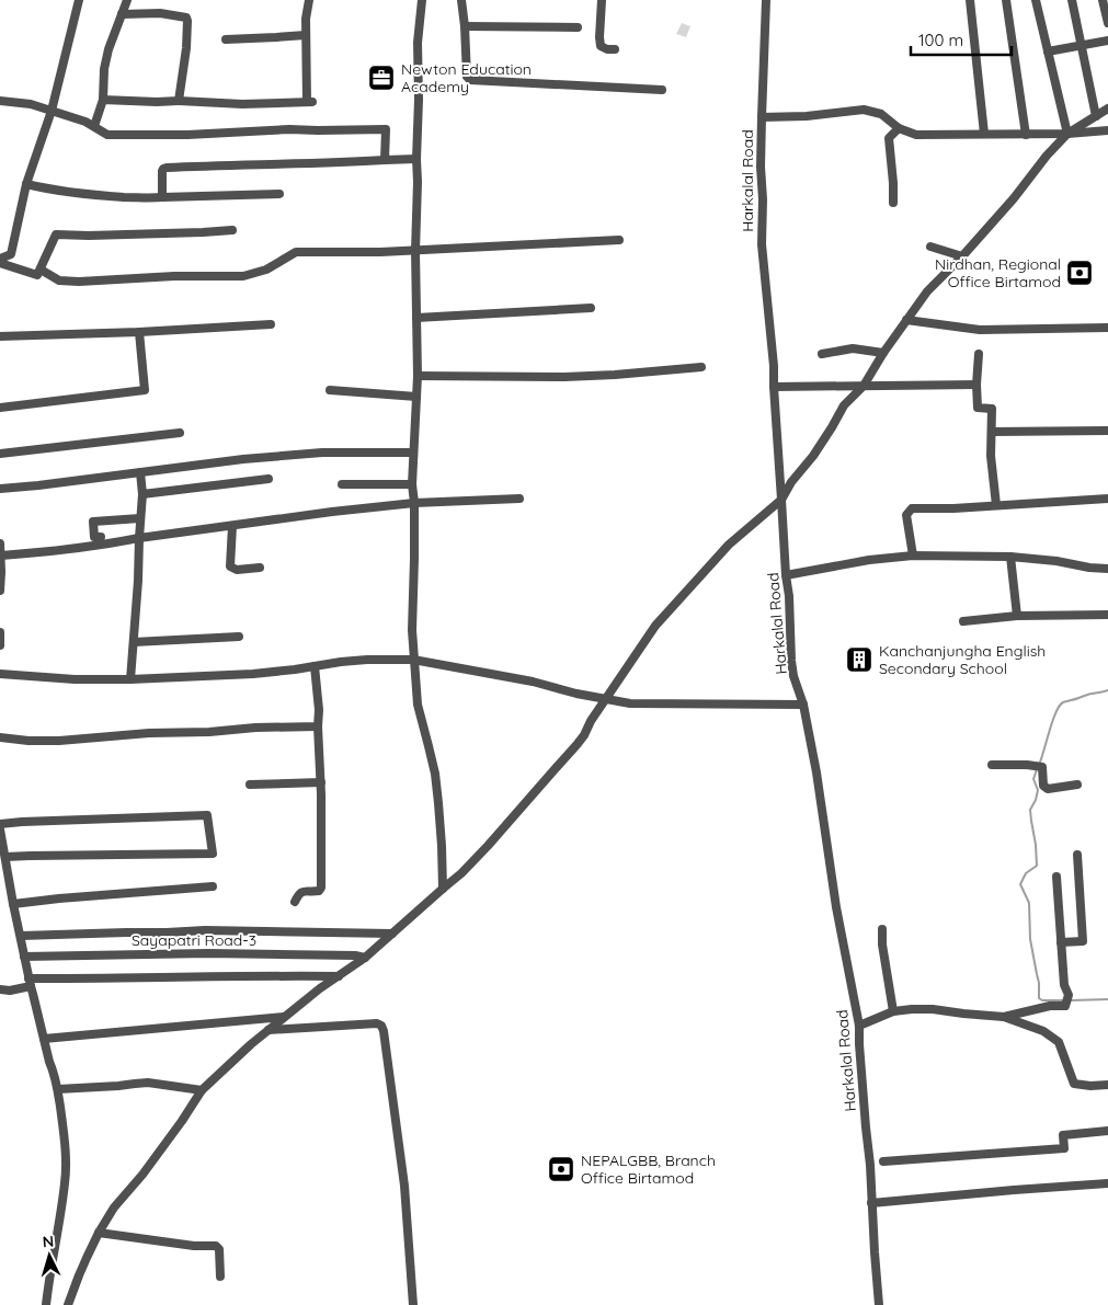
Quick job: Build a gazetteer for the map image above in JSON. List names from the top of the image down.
{
  "streets": {
    "street": ["Harkalal Road", "Sayapatri Road-3"]
  },
  "places": {
    "office": ["Newton Education Academy"],
    "bank": ["Nirdhan, Regional Office Birtamod", "NEPALGBB, Branch Office Birtamod"],
    "building": ["Kanchanjungha English Secondary School"]
  },
  "scale_bar": "100 m",
  "north": "top"
}
